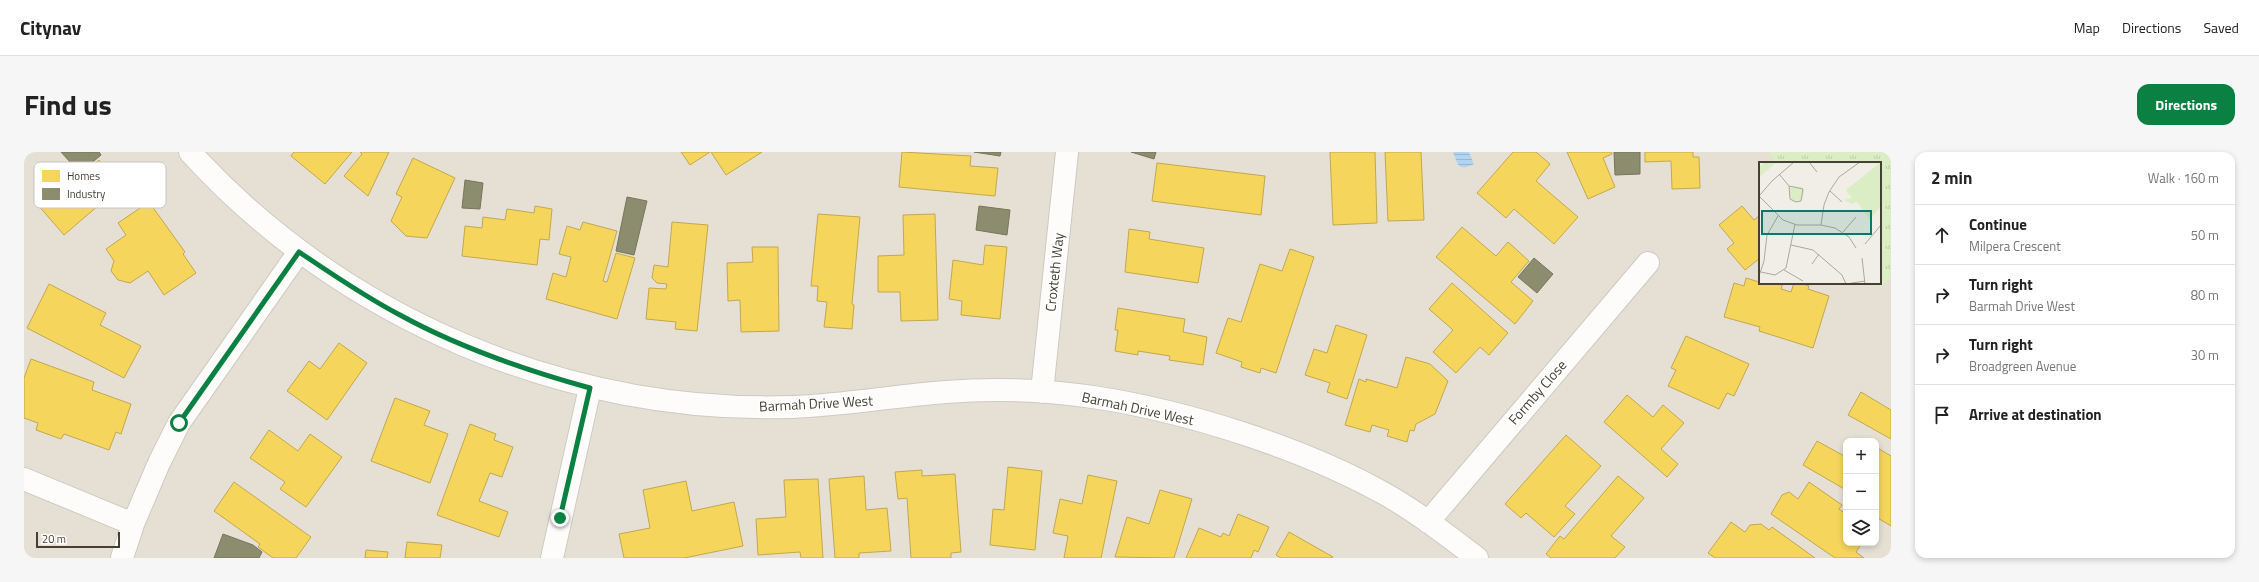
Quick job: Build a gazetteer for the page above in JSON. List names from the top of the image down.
{
  "streets": {
    "street": ["Croxteth Way", "Formby Close", "Barmah Drive West"]
  },
  "crossings": [
    ["Croxteth Way", "Barmah Drive West"],
    ["Formby Close", "Barmah Drive West"]
  ],
  "legend": ["Homes", "Industry"],
  "scale_bar": "20 m",
  "page": {
    "header": "Citynav",
    "nav": ["Map", "Directions", "Saved"],
    "title": "Find us",
    "buttons": "Directions",
    "heading": ["2 min", "Walk · 160 m"],
    "list": [
      ["Continue", "Milpera Crescent", "50 m"],
      ["Turn right", "Barmah Drive West", "80 m"],
      ["Turn right", "Broadgreen Avenue", "30 m"],
      "Arrive at destination"
    ],
    "map_buttons": ["+", "−"],
    "scale": "20 m"
  }
}
